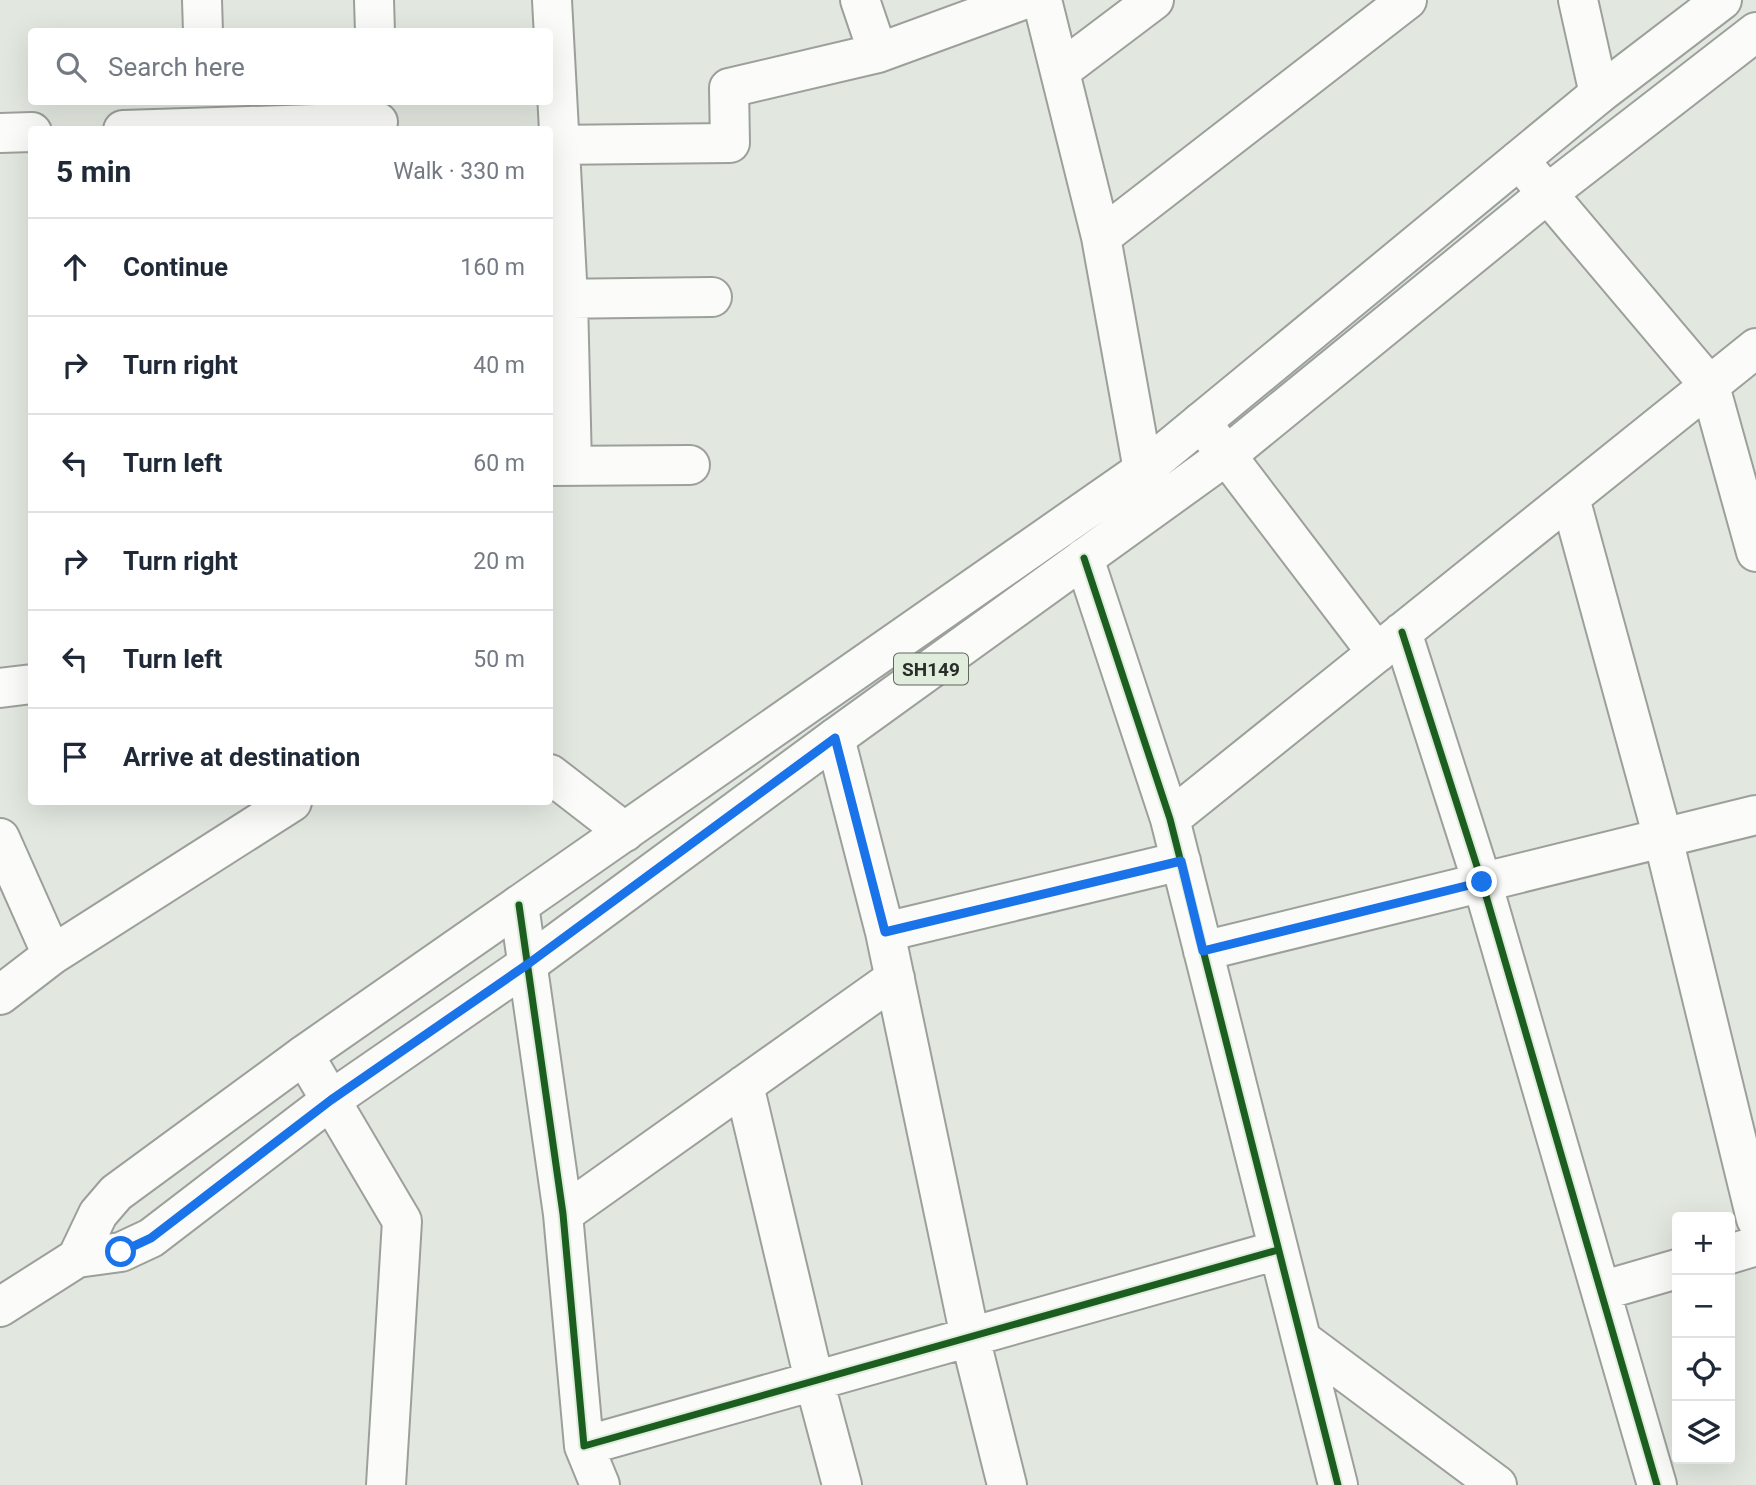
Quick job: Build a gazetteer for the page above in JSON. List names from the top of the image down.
{
  "streets": {
    "street": ["SH149"]
  },
  "page": {
    "search": "Search here",
    "heading": ["5 min", "Walk · 330 m"],
    "list": [
      ["Continue", "160 m"],
      ["Turn right", "40 m"],
      ["Turn left", "60 m"],
      ["Turn right", "20 m"],
      ["Turn left", "50 m"],
      "Arrive at destination"
    ],
    "map_buttons": ["+", "−"]
  }
}
